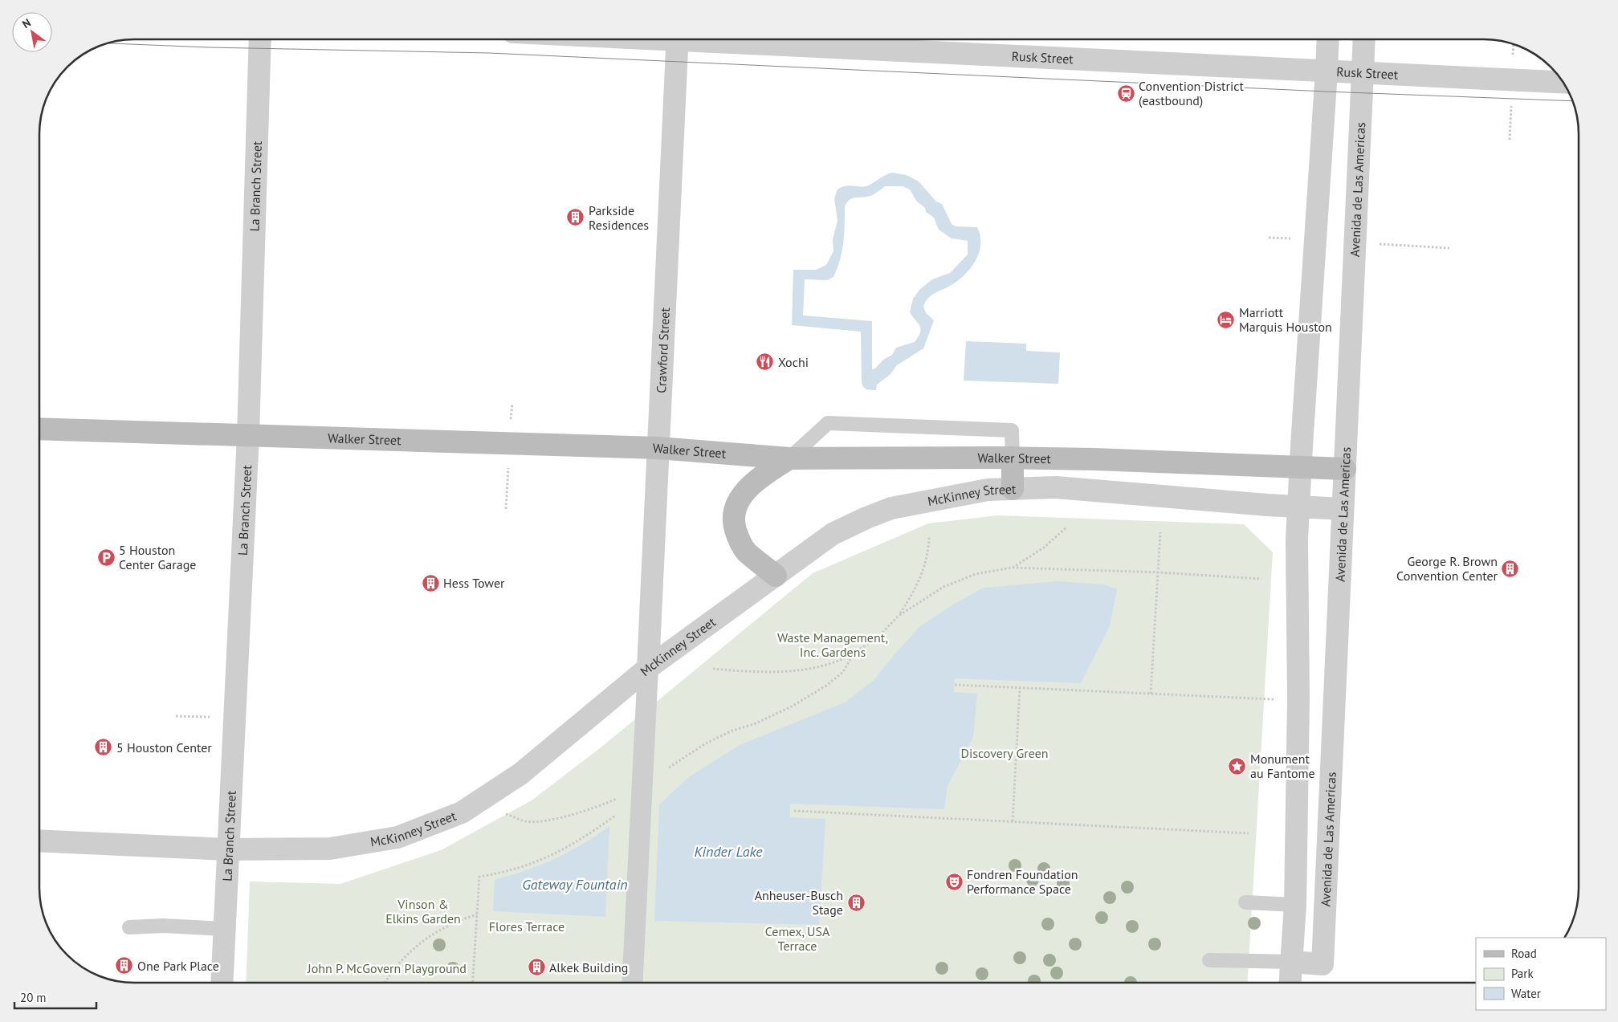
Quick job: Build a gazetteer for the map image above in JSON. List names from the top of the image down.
{
  "streets": {
    "main road": ["Walker Street"],
    "street": [
      "Rusk Street",
      "La Branch Street",
      "Avenida de Las Americas",
      "Crawford Street",
      "McKinney Street"
    ]
  },
  "crossings": [
    ["Rusk Street", "Avenida de Las Americas"],
    ["La Branch Street", "Walker Street"],
    ["La Branch Street", "McKinney Street"],
    ["Avenida de Las Americas", "Walker Street"],
    ["Avenida de Las Americas", "McKinney Street"],
    ["Crawford Street", "Walker Street"],
    ["Crawford Street", "McKinney Street"]
  ],
  "water": ["Kinder Lake", "Gateway Fountain"],
  "parks": [
    "Waste Management, Inc. Gardens",
    "Discovery Green",
    "Vinson & Elkins Garden",
    "Flores Terrace",
    "Cemex, USA Terrace",
    "John P. McGovern Playground"
  ],
  "places": {
    "station": ["Convention District (eastbound)"],
    "building": [
      "Parkside Residences",
      "George R. Brown Convention Center",
      "Hess Tower",
      "5 Houston Center",
      "Anheuser-Busch Stage",
      "One Park Place",
      "Alkek Building"
    ],
    "hotel": ["Marriott Marquis Houston"],
    "restaurant": ["Xochi"],
    "parking": ["5 Houston Center Garage"],
    "place": ["Monument au Fantome"],
    "theatre": ["Fondren Foundation Performance Space"]
  },
  "legend": ["Road", "Park", "Water"],
  "scale_bar": "20 m",
  "north": "top left"
}
